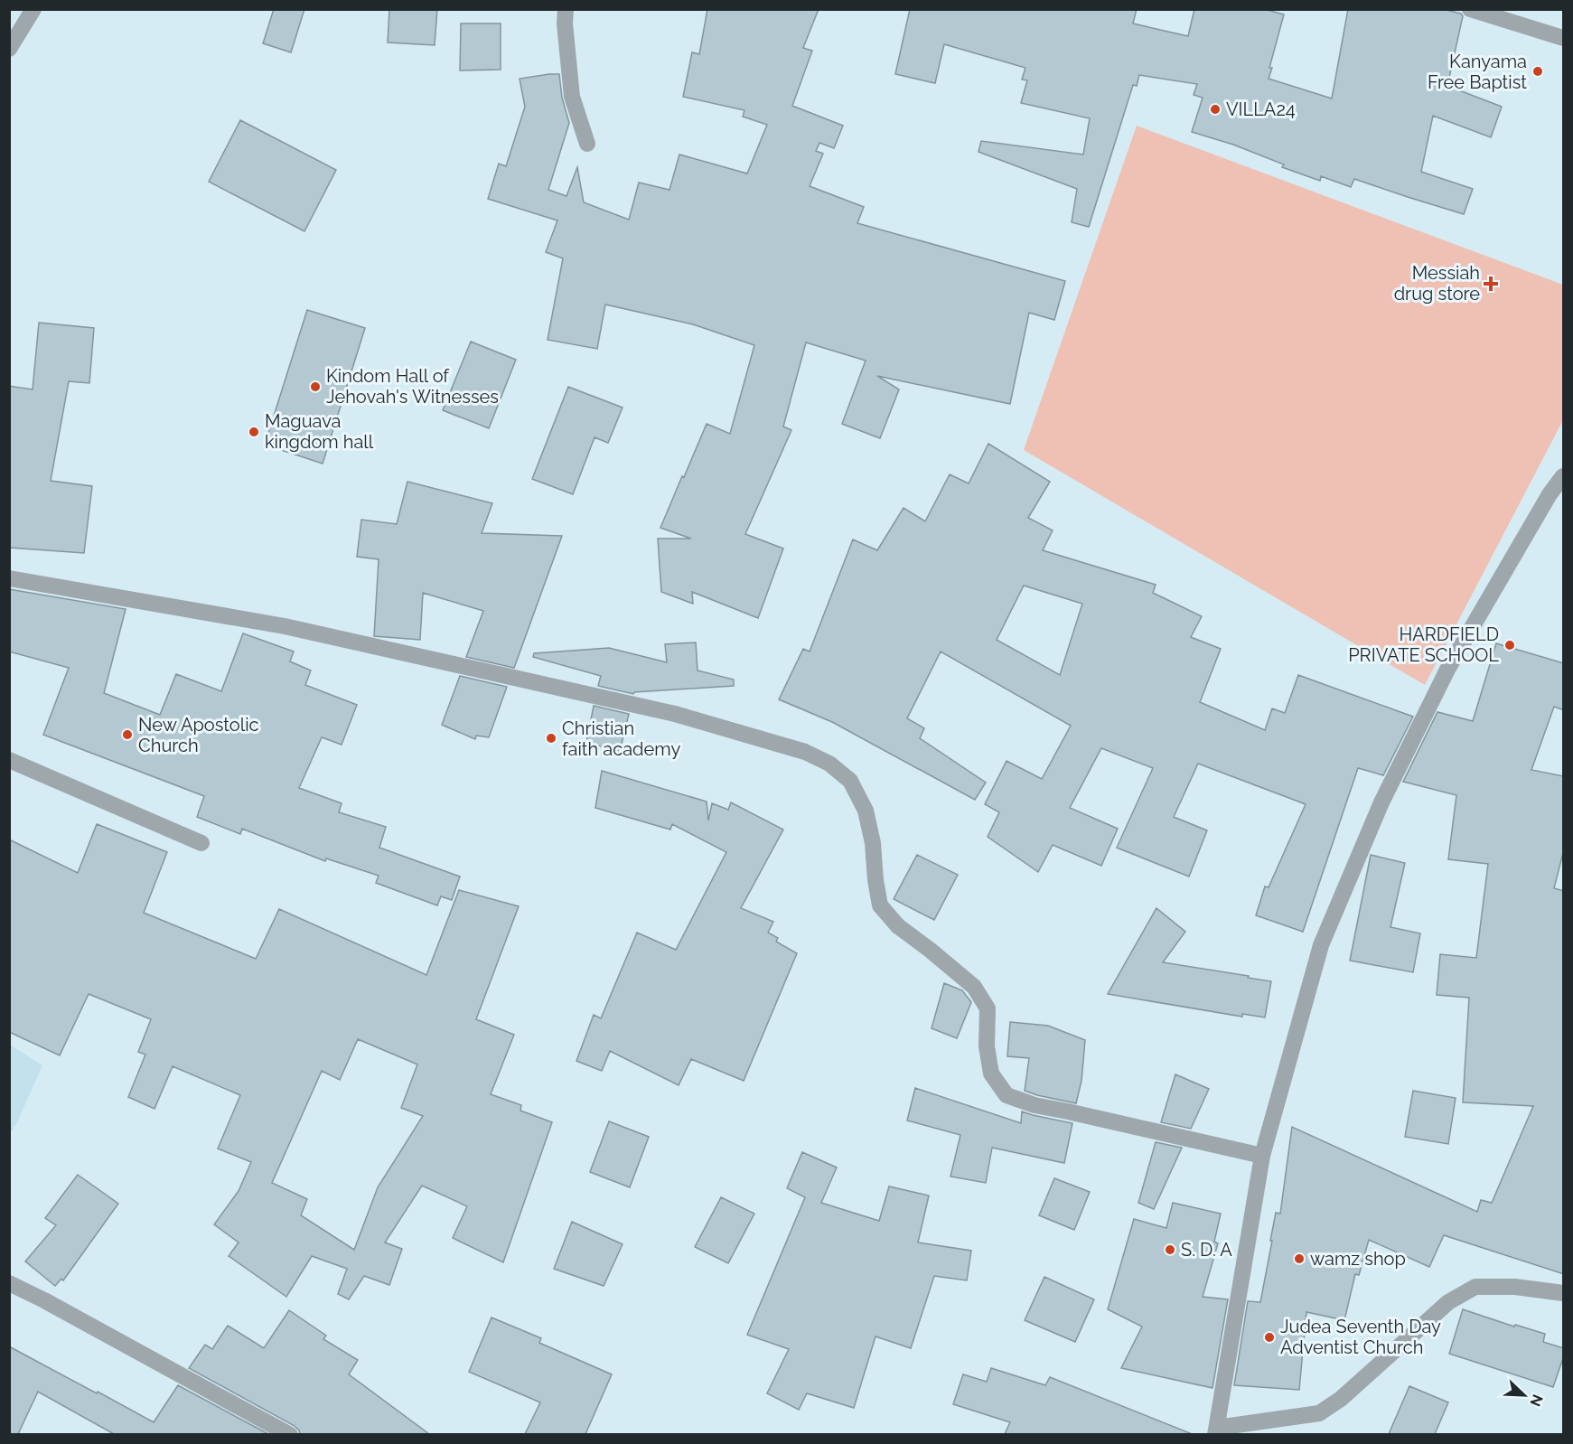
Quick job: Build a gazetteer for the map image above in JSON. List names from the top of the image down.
{
  "places": {
    "other": [
      "Kanyama Free Baptist",
      "VILLA24",
      "Kindom Hall of Jehovah's Witnesses",
      "Maguava kingdom hall",
      "HARDFIELD PRIVATE SCHOOL",
      "New Apostolic Church",
      "Christian faith academy",
      "S. D. A",
      "wamz shop",
      "Judea Seventh Day Adventist Church"
    ],
    "health": ["Messiah drug store"]
  },
  "north": "bottom right"
}
